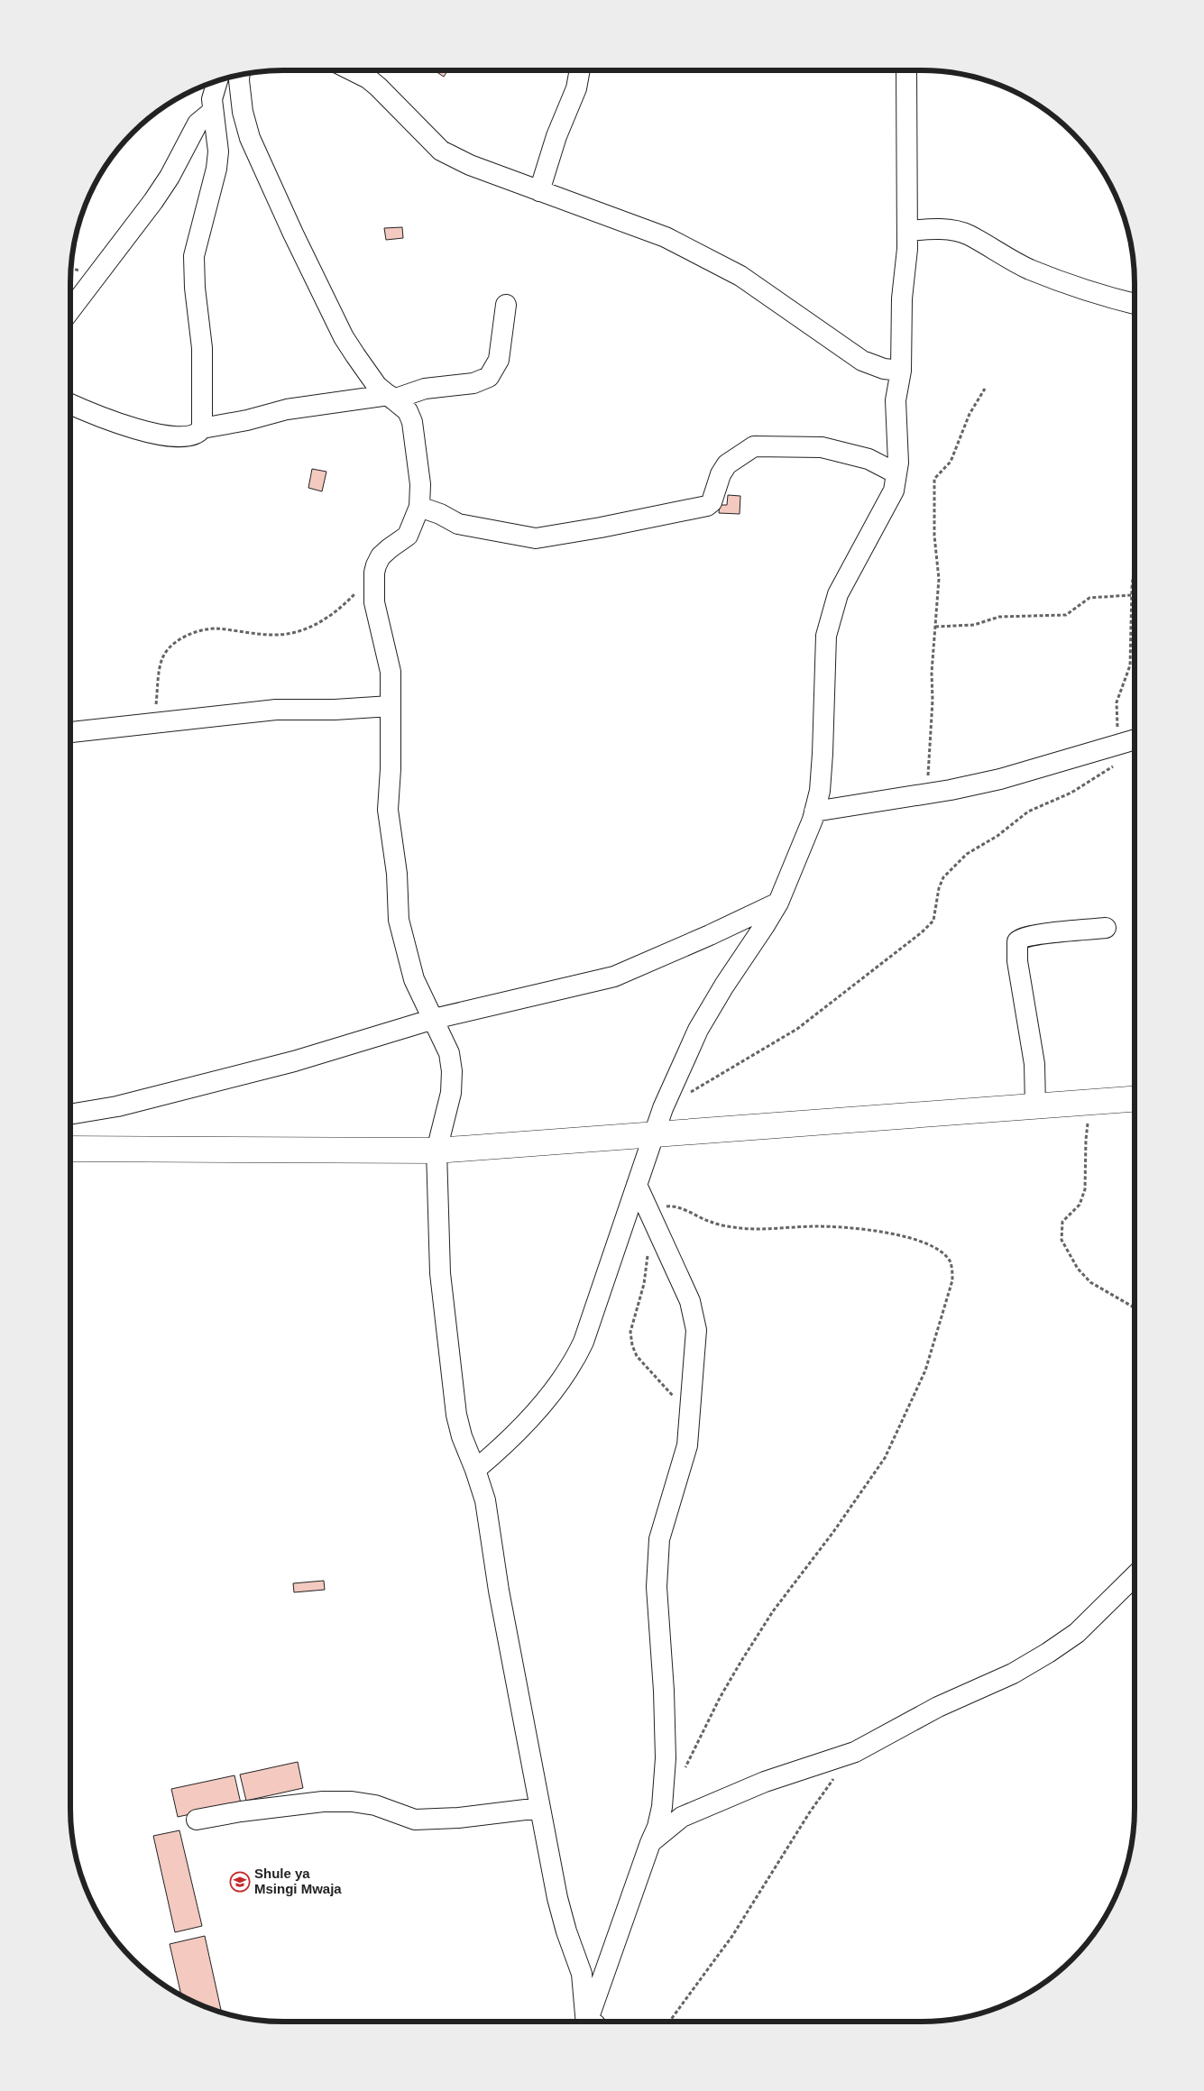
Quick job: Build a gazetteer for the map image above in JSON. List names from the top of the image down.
{
  "places": {
    "school or university": ["Shule ya Msingi Mwaja"]
  }
}
